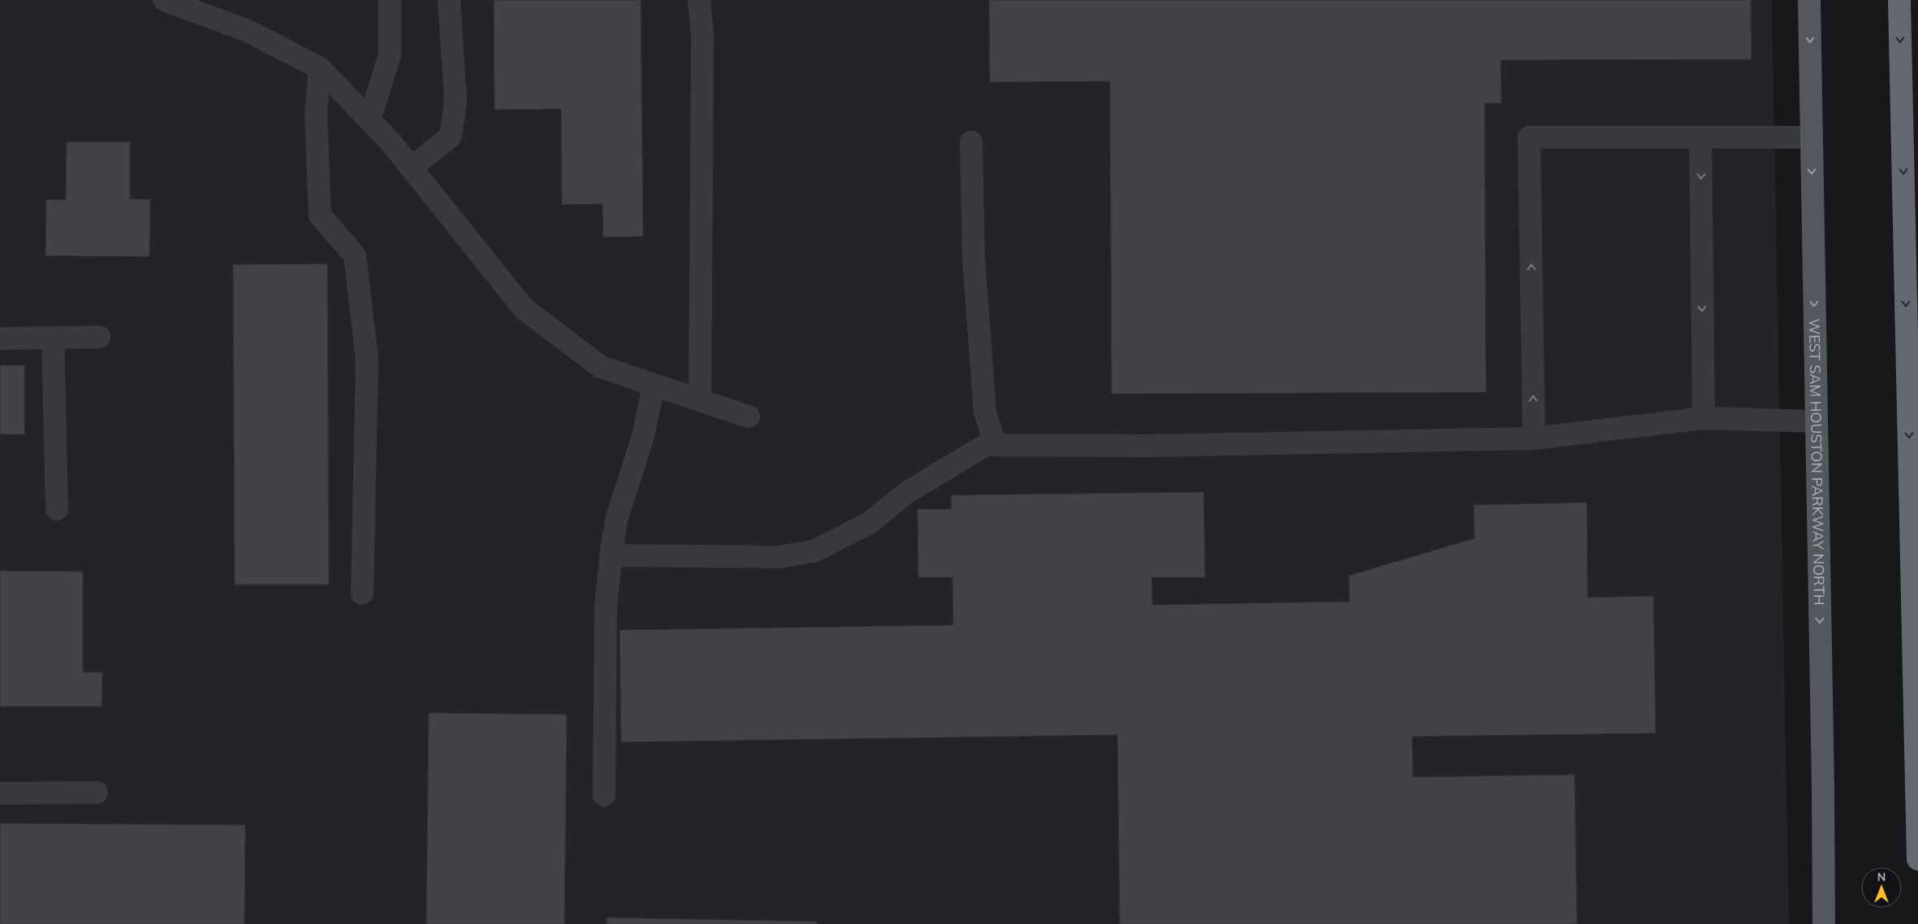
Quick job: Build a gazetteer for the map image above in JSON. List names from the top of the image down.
{
  "streets": {
    "main road": ["WEST SAM HOUSTON PARKWAY NORTH"]
  },
  "one_way": ["WEST SAM HOUSTON PARKWAY NORTH"],
  "north": "top"
}
